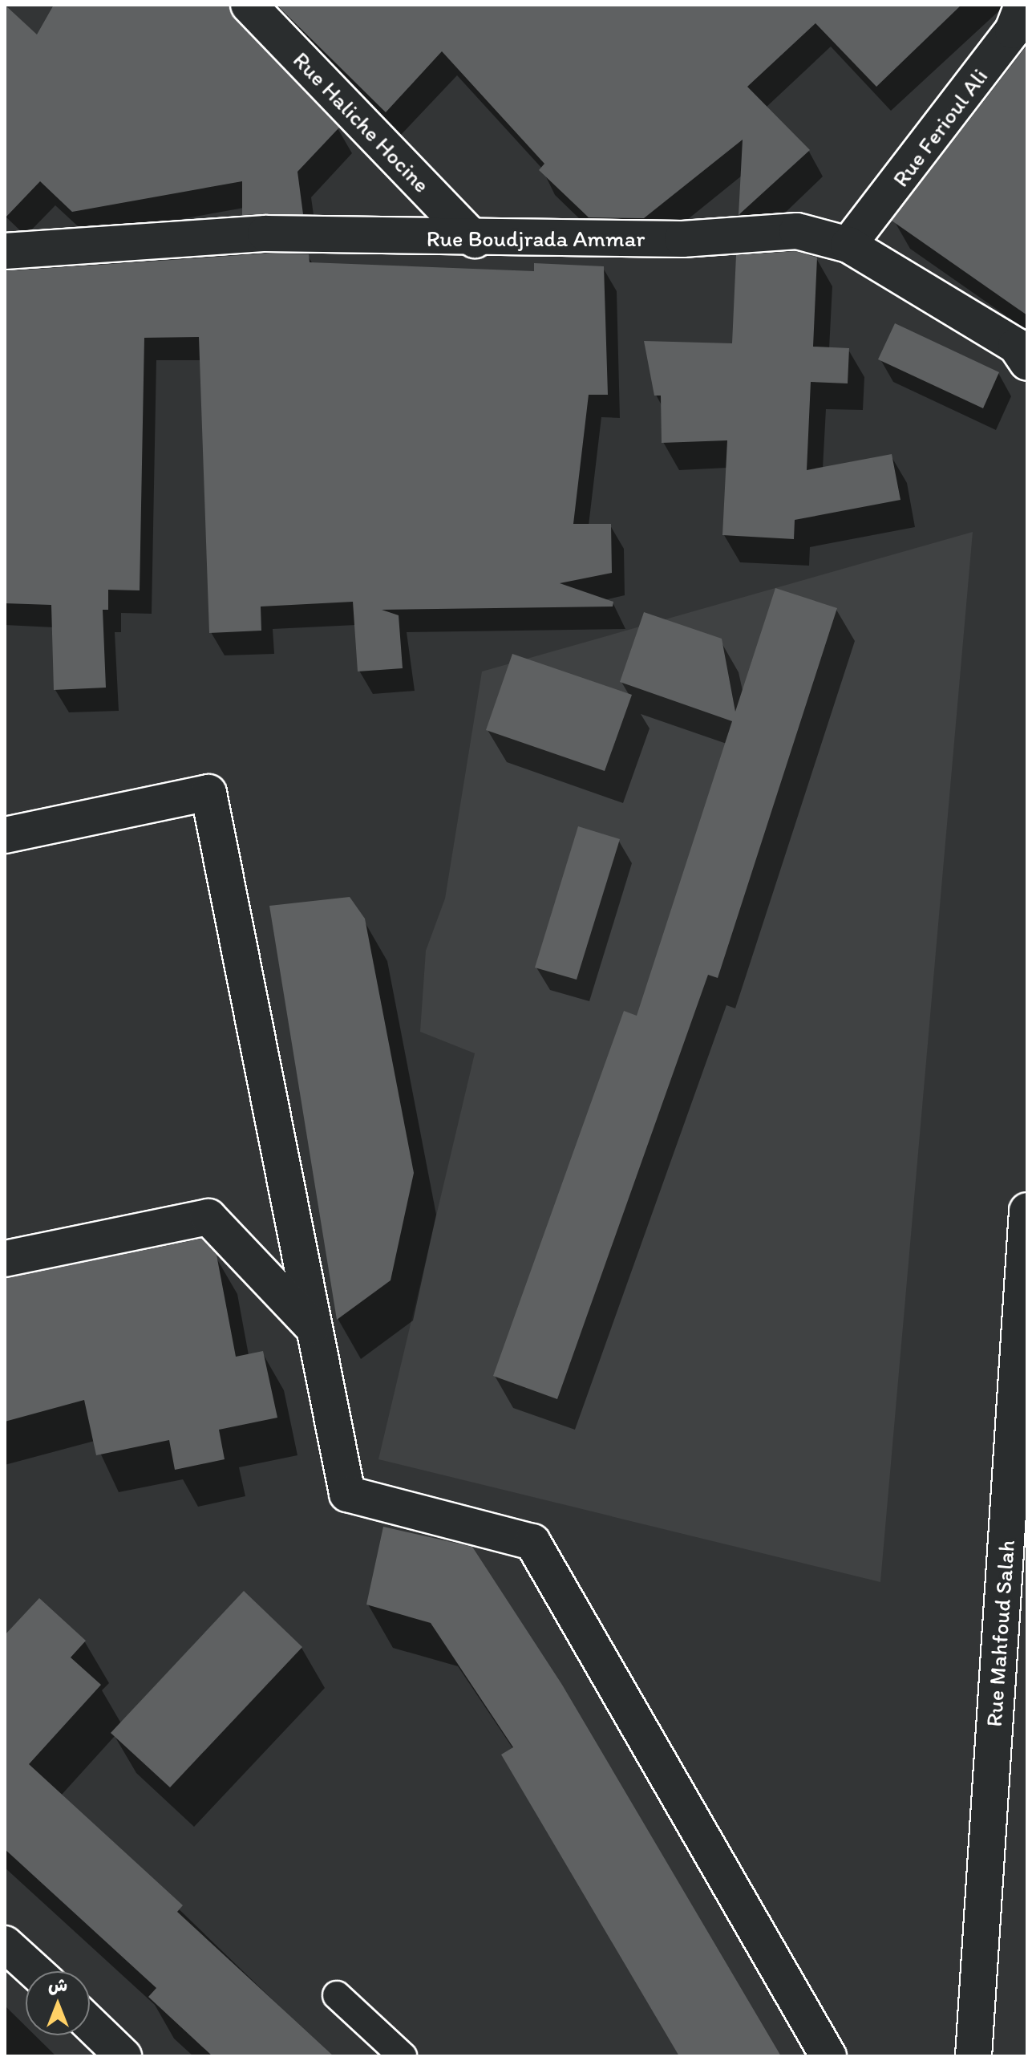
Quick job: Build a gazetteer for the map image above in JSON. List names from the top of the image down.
{
  "streets": {
    "street": [
      "Rue Haliche Hocine",
      "Rue Ferioul Ali",
      "Rue Boudjrada Ammar",
      "Rue Mahfoud Salah"
    ]
  },
  "crossings": [
    ["Rue Haliche Hocine", "Rue Boudjrada Ammar"],
    ["Rue Ferioul Ali", "Rue Boudjrada Ammar"]
  ],
  "north": "top"
}
